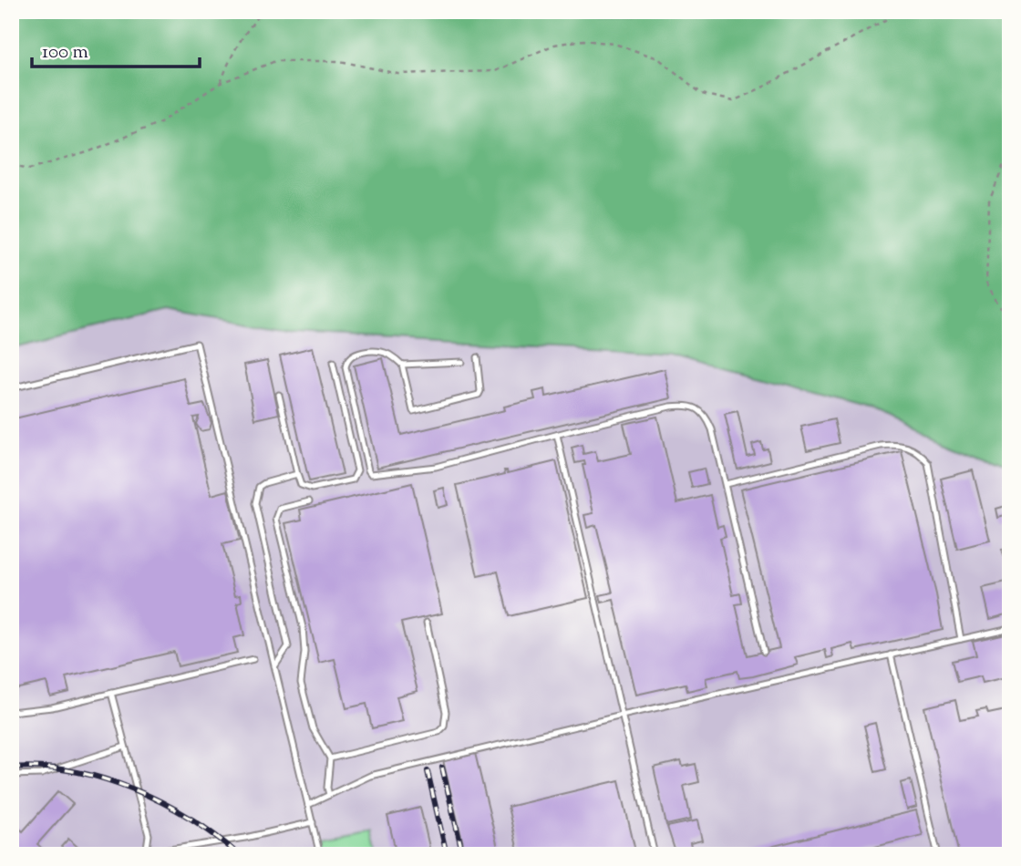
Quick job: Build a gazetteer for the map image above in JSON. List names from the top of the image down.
{
  "scale_bar": "100 m"
}
